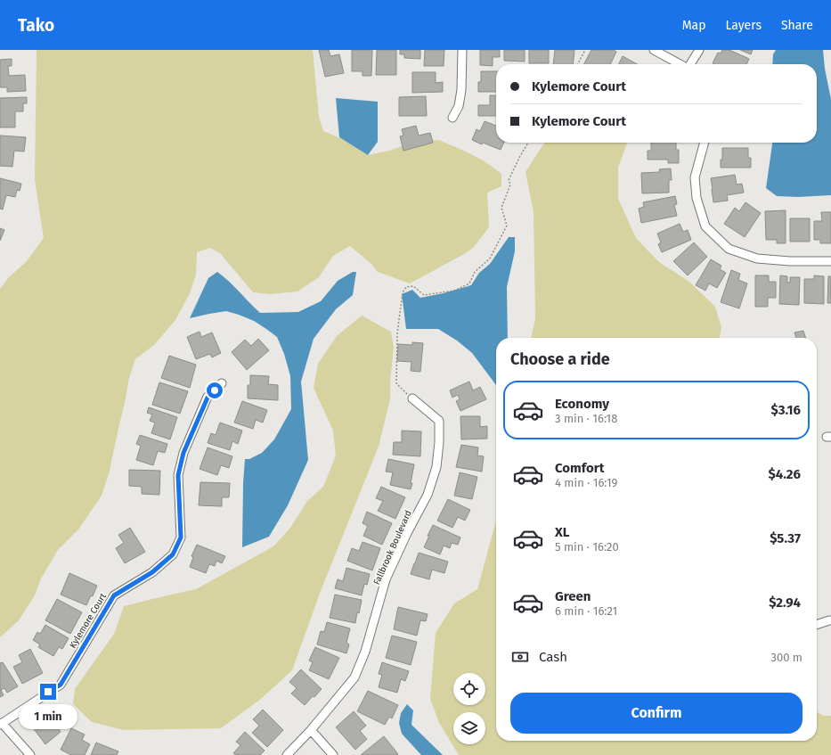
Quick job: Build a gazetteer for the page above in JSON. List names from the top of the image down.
{
  "streets": {
    "street": ["Fallbrook Boulevard", "Kylemore Court"]
  },
  "page": {
    "header": "Tako",
    "nav": ["Map", "Layers", "Share"],
    "banner": ["Kylemore Court", "Kylemore Court"],
    "heading": "Choose a ride",
    "list": [
      {
        "name": "Economy",
        "note": "3 min · 16:18",
        "value": "$3.16"
      },
      {
        "name": "Comfort",
        "note": "4 min · 16:19",
        "value": "$4.26"
      },
      {
        "name": "XL",
        "note": "5 min · 16:20",
        "value": "$5.37"
      },
      {
        "name": "Green",
        "note": "6 min · 16:21",
        "value": "$2.94"
      }
    ],
    "pay": ["Cash", "300 m"],
    "buttons": "Confirm",
    "bubble": "1 min"
  }
}
